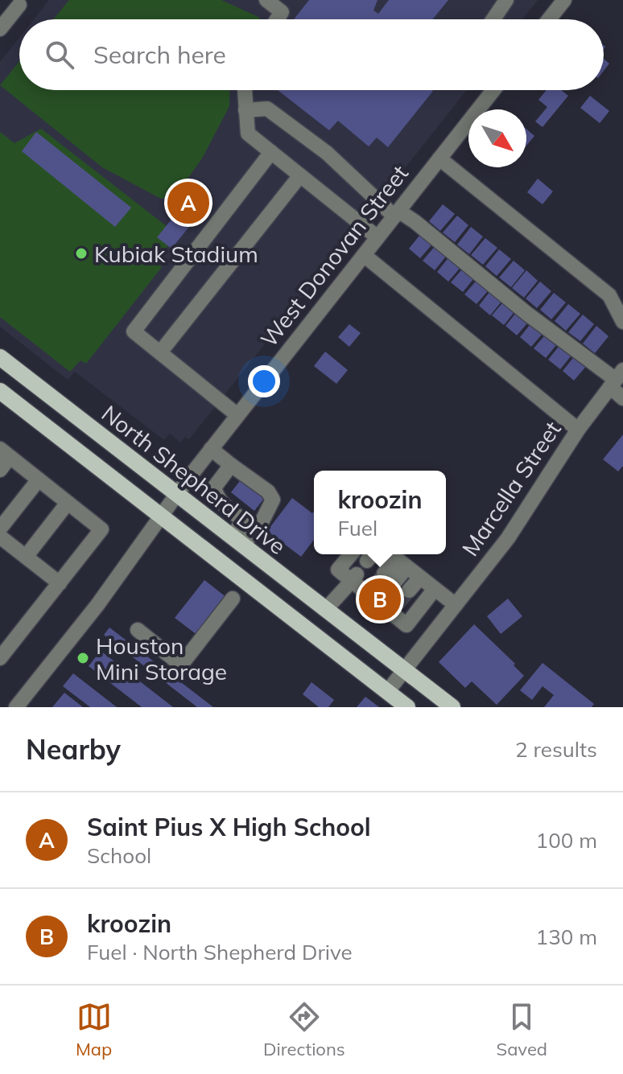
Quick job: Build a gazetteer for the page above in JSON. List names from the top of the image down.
{
  "streets": {
    "main road": ["North Shepherd Drive"],
    "street": ["West Donovan Street", "Marcella Street"]
  },
  "crossings": [
    ["West Donovan Street", "North Shepherd Drive"],
    ["North Shepherd Drive", "Marcella Street"]
  ],
  "places": ["Kubiak Stadium", "Houston Mini Storage"],
  "north": "bottom right",
  "page": {
    "search": "Search here",
    "pins": ["A", "B"],
    "popup": ["kroozin", "Fuel"],
    "heading": ["Nearby", "2 results"],
    "list": [
      {
        "mark": "A",
        "name": "Saint Pius X High School",
        "note": "School",
        "value": "100 m"
      },
      {
        "mark": "B",
        "name": "kroozin",
        "note": "Fuel · North Shepherd Drive",
        "value": "130 m"
      }
    ],
    "nav": ["Map", "Directions", "Saved"]
  }
}
